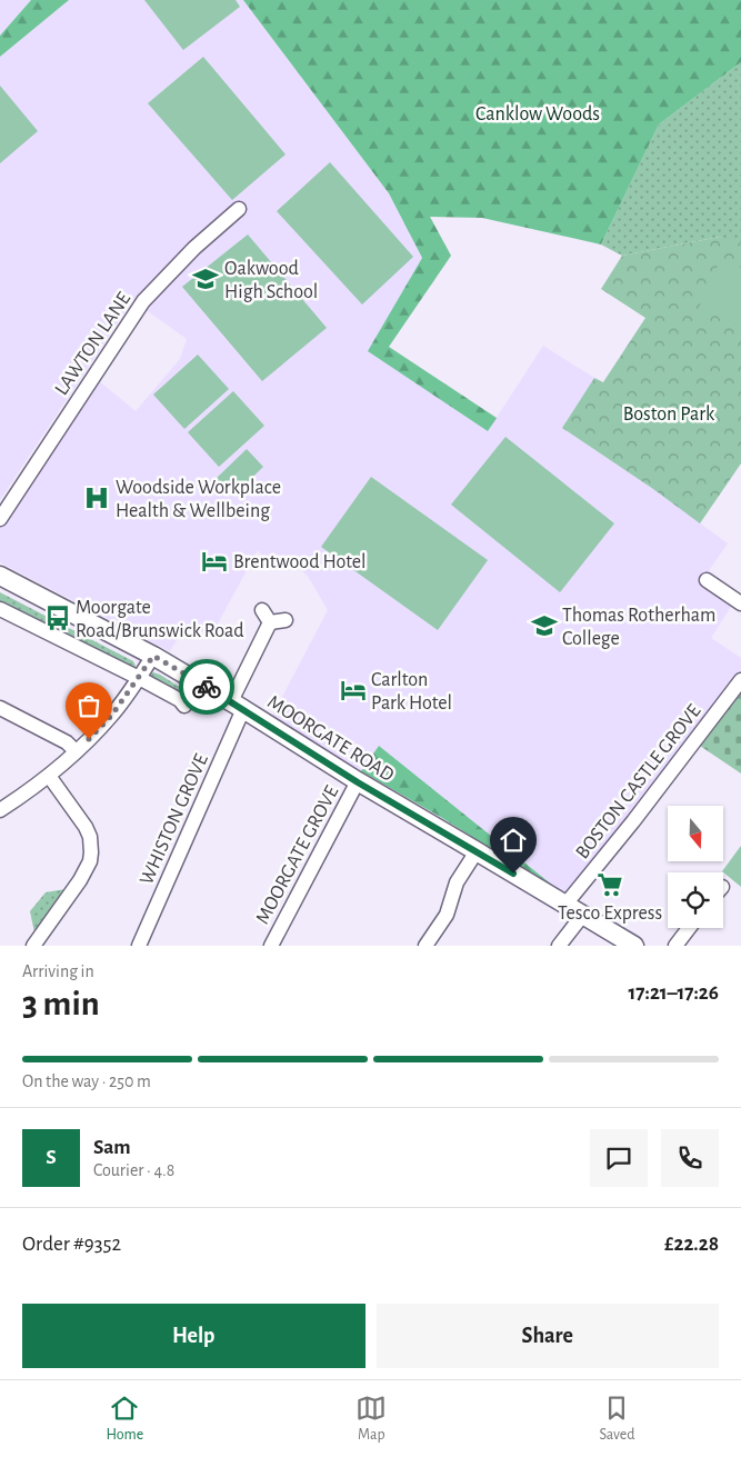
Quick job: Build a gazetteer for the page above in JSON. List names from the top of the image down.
{
  "streets": {
    "main road": ["MOORGATE ROAD"],
    "street": [
      "LAWTON LANE",
      "BOSTON CASTLE GROVE",
      "WHISTON GROVE",
      "MOORGATE GROVE"
    ]
  },
  "crossings": [
    ["MOORGATE ROAD", "BOSTON CASTLE GROVE"],
    ["MOORGATE ROAD", "WHISTON GROVE"],
    ["MOORGATE ROAD", "MOORGATE GROVE"]
  ],
  "parks": ["Canklow Woods", "Boston Park"],
  "places": {
    "school or university": ["Oakwood High School", "Thomas Rotherham College"],
    "hospital": ["Woodside Workplace Health & Wellbeing"],
    "hotel": ["Brentwood Hotel", "Carlton Park Hotel"],
    "bus stop": ["Moorgate Road/Brunswick Road"],
    "supermarket": ["Tesco Express"]
  },
  "north": "bottom",
  "page": {
    "heading": ["3 min", "Arriving in", "17:21–17:26"],
    "panel": [
      "Sam",
      "Courier · 4.8",
      "Order #9352",
      "£22.28"
    ],
    "bar": "On the way · 250 m",
    "round": "S",
    "buttons": ["Help", "Share"],
    "tabs": ["Home", "Map", "Saved"]
  }
}
